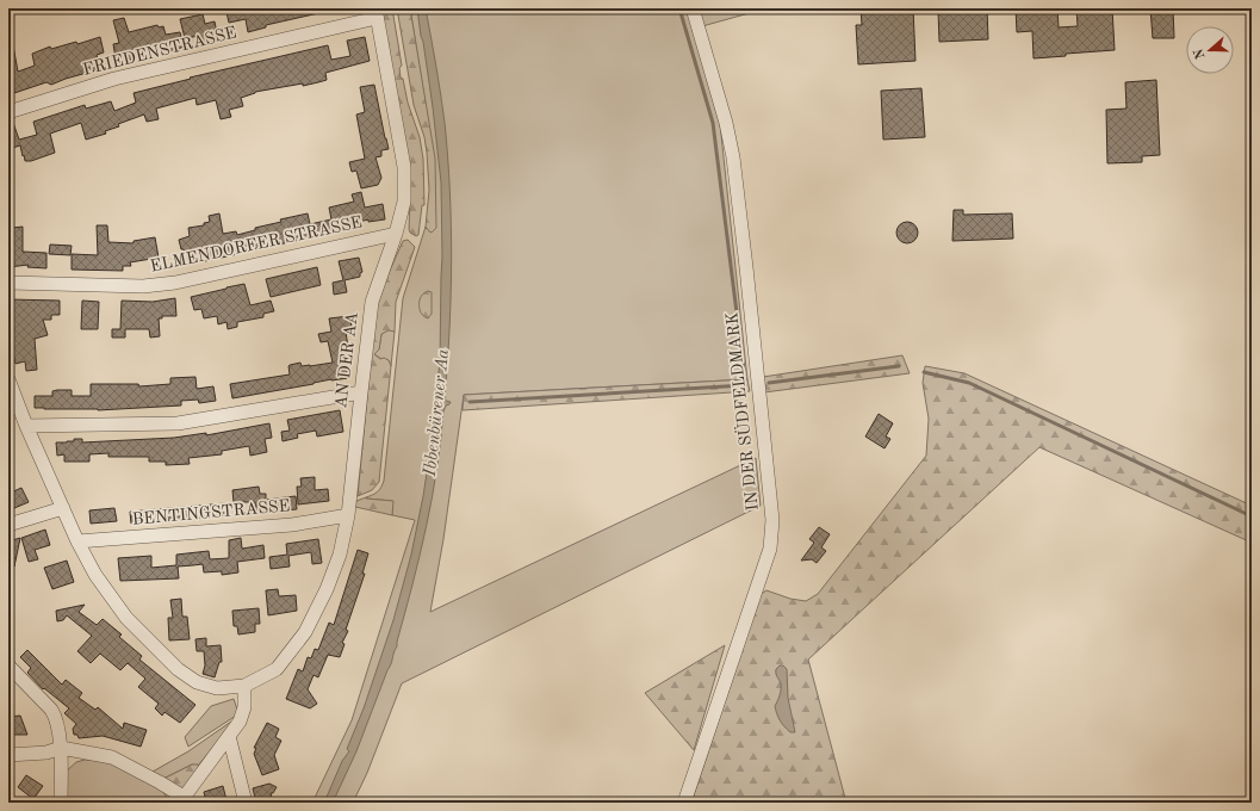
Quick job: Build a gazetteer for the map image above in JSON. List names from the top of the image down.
{
  "streets": {
    "street": [
      "FRIEDENSTRASSE",
      "ELMENDORFER STRASSE",
      "AN DER AA",
      "IN DER SÜDFELDMARK",
      "BENTINGSTRASSE"
    ]
  },
  "crossings": [
    ["FRIEDENSTRASSE", "AN DER AA"],
    ["ELMENDORFER STRASSE", "AN DER AA"],
    ["AN DER AA", "BENTINGSTRASSE"]
  ],
  "water": ["Ibbenbürener Aa"],
  "north": "left"
}
